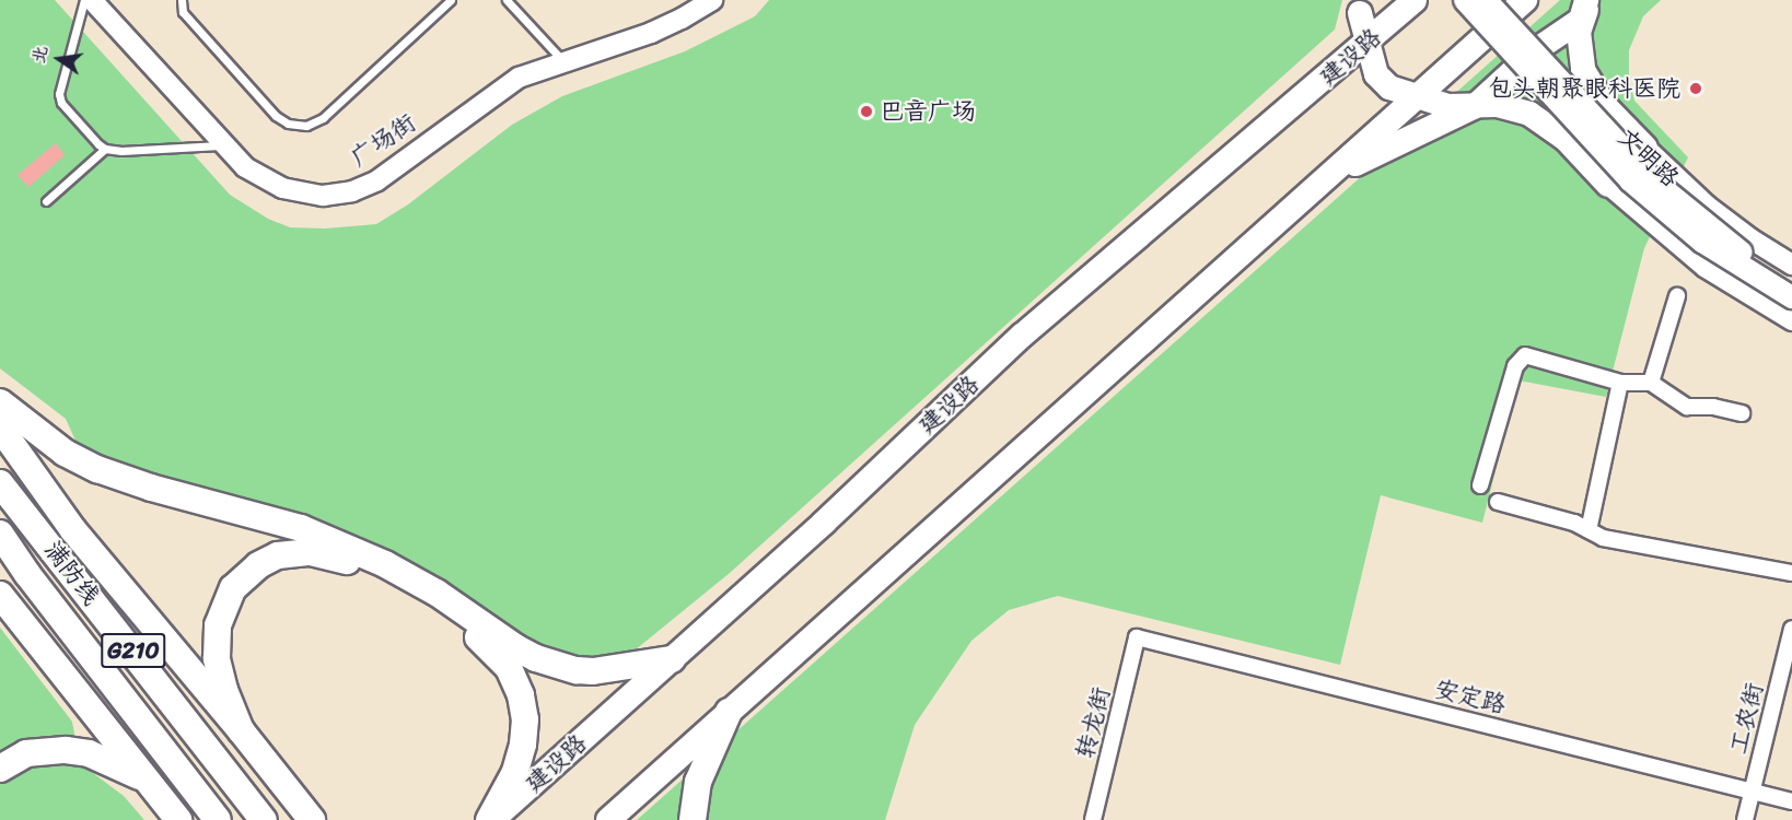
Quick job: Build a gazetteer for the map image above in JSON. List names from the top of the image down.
{
  "streets": {
    "highway": ["满防线", "G210"],
    "main road": ["建设路", "文明路"],
    "street": [
      "广场街",
      "安定路",
      "工农街",
      "转龙街"
    ]
  },
  "crossings": [
    ["安定路", "工农街"],
    ["安定路", "转龙街"]
  ],
  "places": ["包头朝聚眼科医院", "巴音广场"],
  "north": "left"
}
